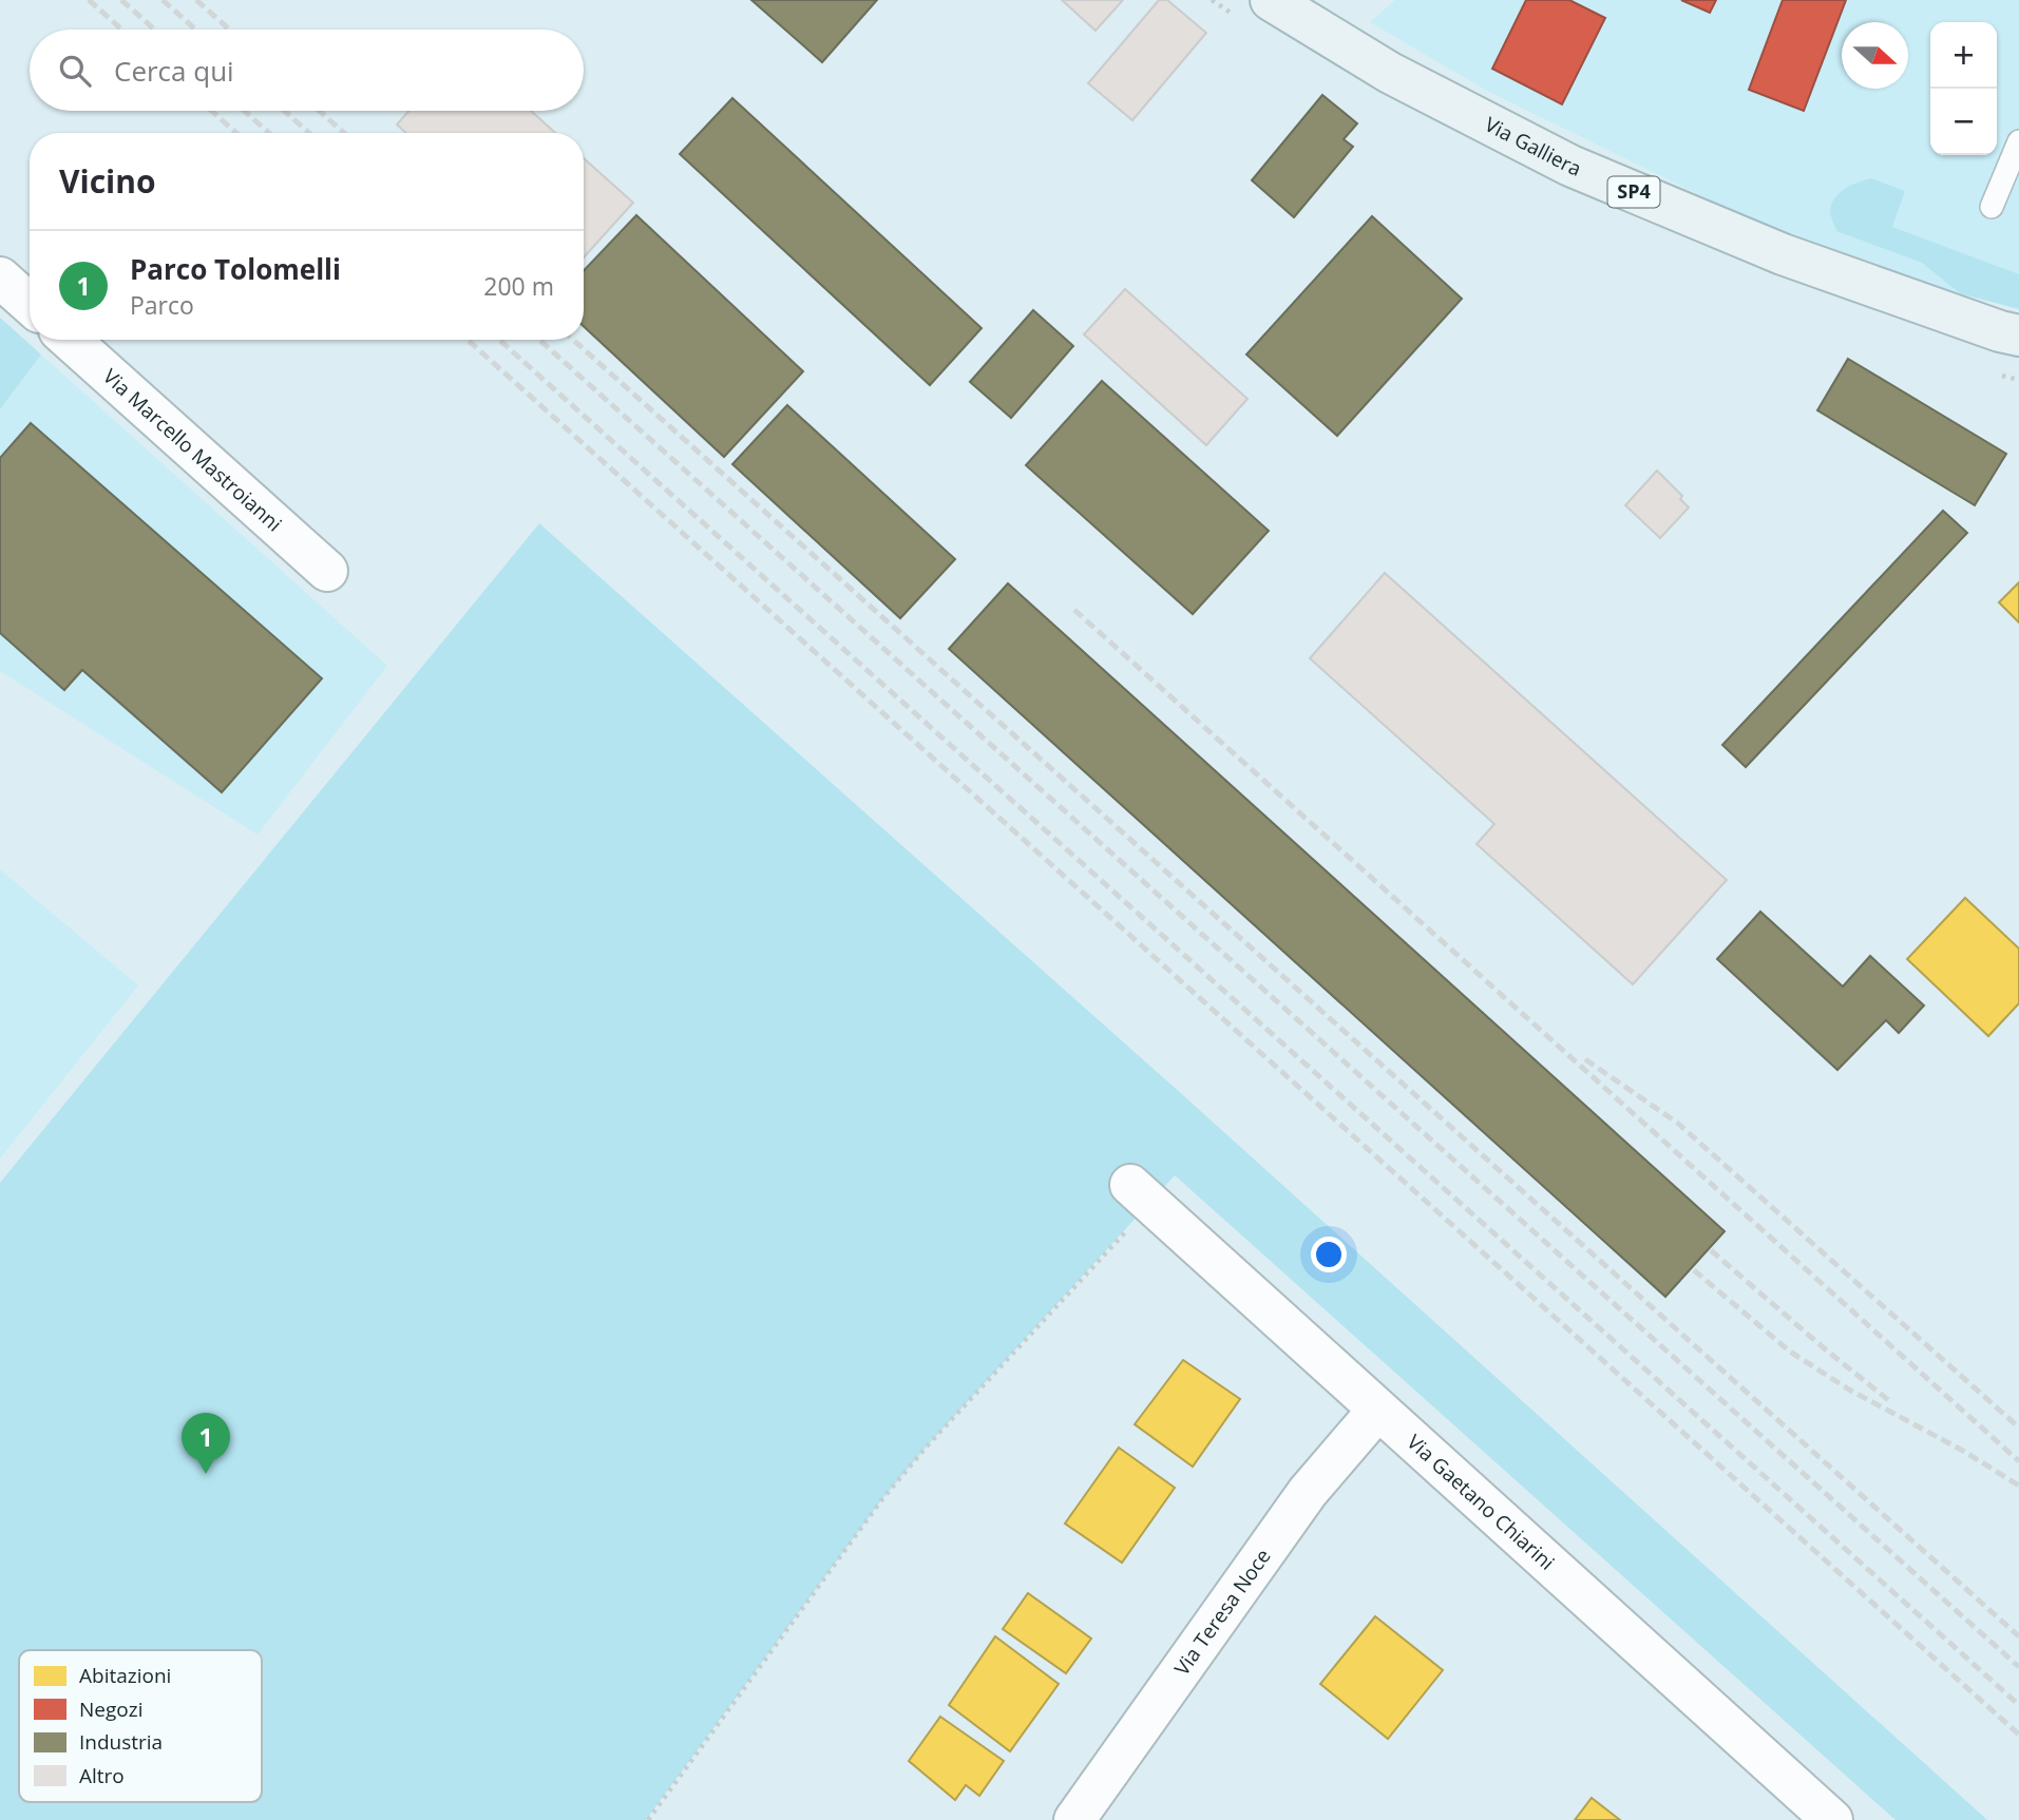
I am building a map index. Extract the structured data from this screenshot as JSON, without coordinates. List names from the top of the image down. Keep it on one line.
{"streets":{"main road":["Via Galliera","SP4"],"street":["Via Marcello Mastroianni","Via Gaetano Chiarini","Via Teresa Noce"]},"crossings":[["Via Gaetano Chiarini","Via Teresa Noce"]],"legend":["Abitazioni","Negozi","Industria","Altro"],"north":"right","page":{"map_buttons":["+","−"],"search":"Cerca qui","heading":"Vicino","list":[{"mark":"1","name":"Parco Tolomelli","note":"Parco","value":"200 m"}],"pins":"1"}}
